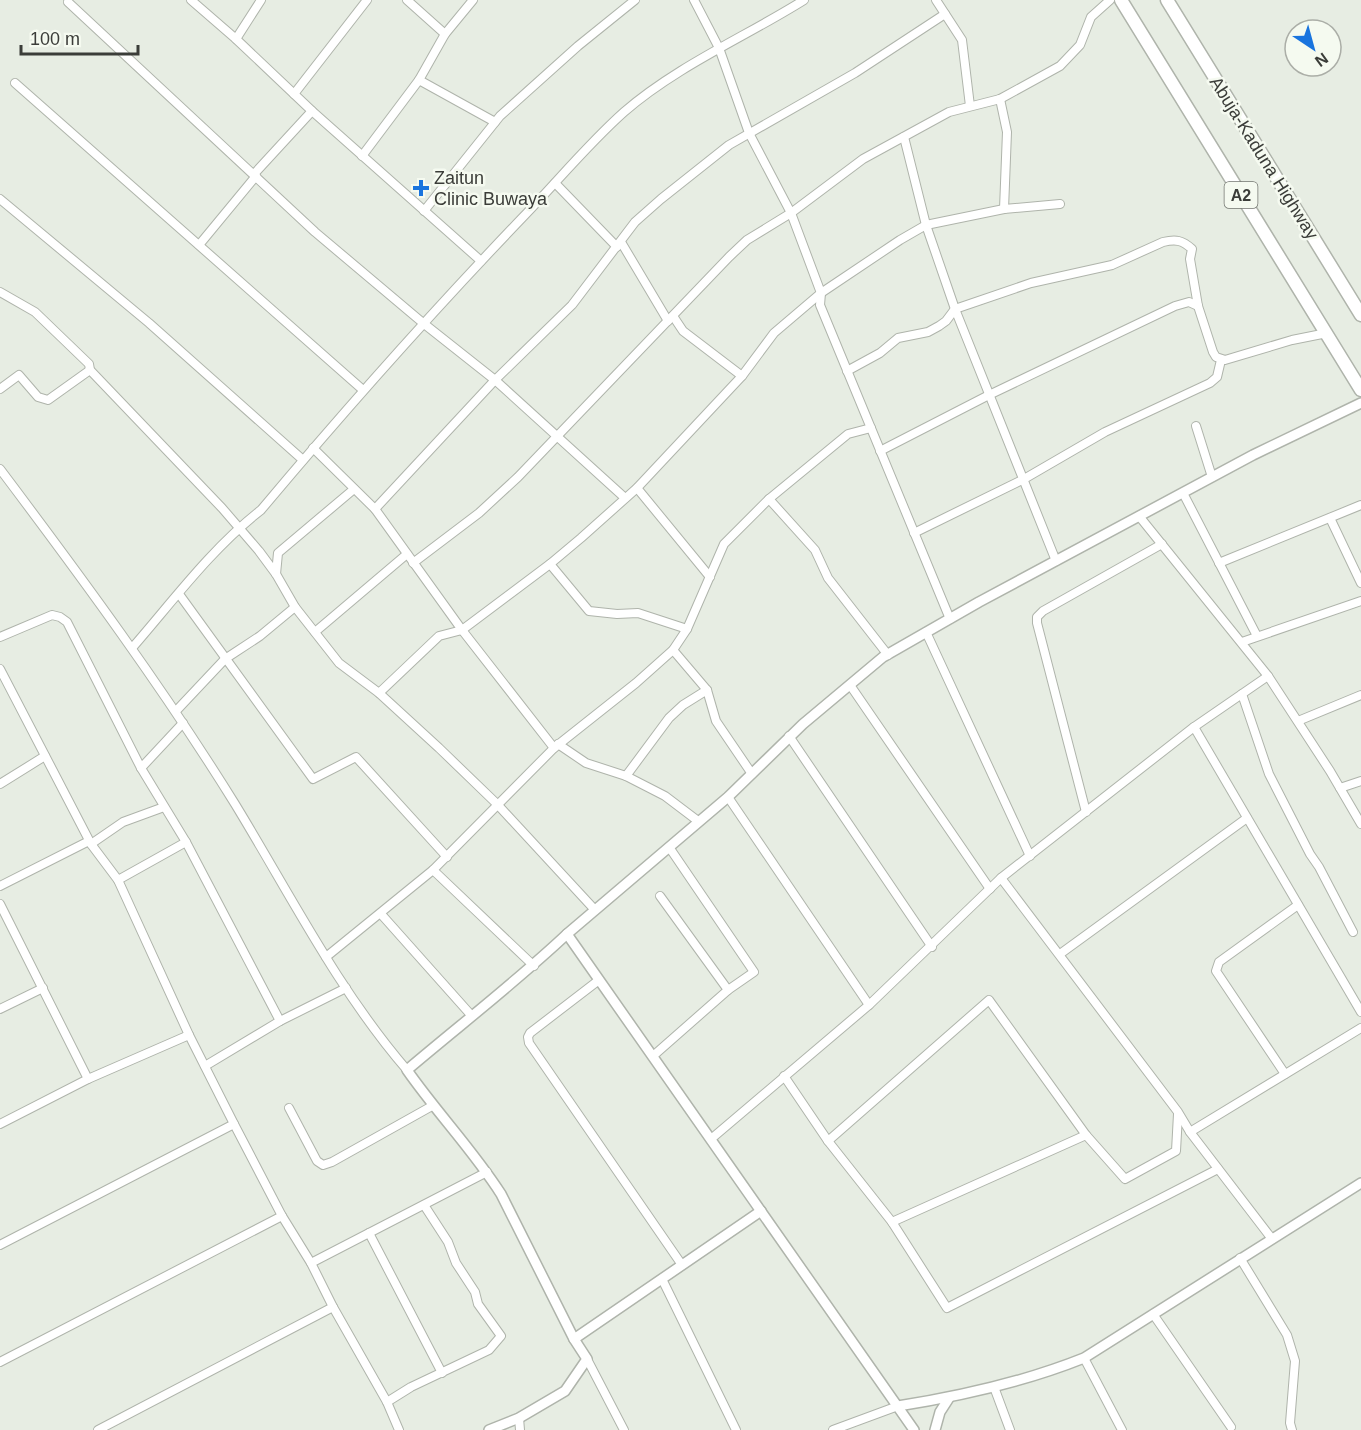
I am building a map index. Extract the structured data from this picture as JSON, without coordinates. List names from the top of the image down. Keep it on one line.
{"streets":{"highway":["Abuja-Kaduna Highway","A2"]},"places":{"health":["Zaitun Clinic Buwaya"]},"scale_bar":"100 m","north":"bottom right"}
